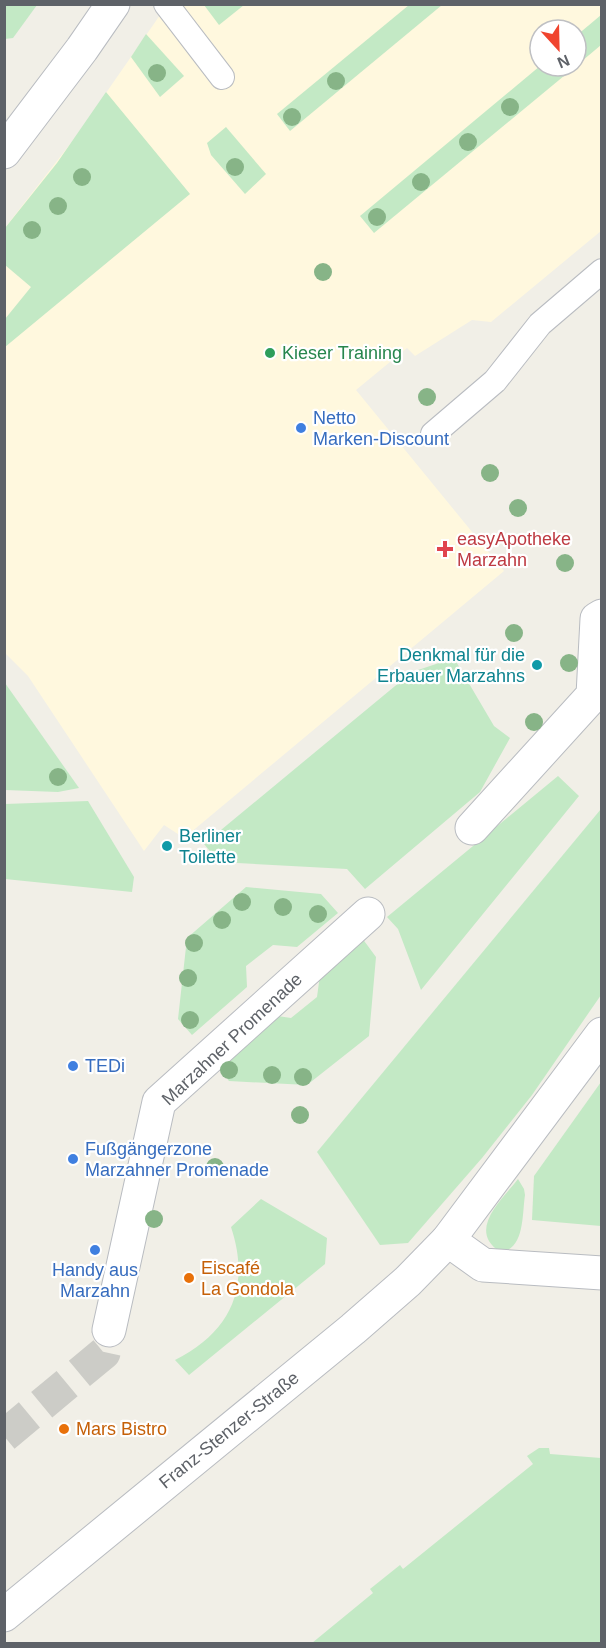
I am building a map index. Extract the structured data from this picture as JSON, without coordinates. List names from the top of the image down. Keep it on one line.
{"streets":{"street":["Marzahner Promenade","Franz-Stenzer-Straße"]},"places":{"other":["Kieser Training","Netto Marken-Discount","Denkmal für die Erbauer Marzahns","Berliner Toilette","TEDi","Fußgängerzone Marzahner Promenade","Handy aus Marzahn","Eiscafé La Gondola","Mars Bistro"],"health":["easyApotheke Marzahn"]},"north":"bottom"}
